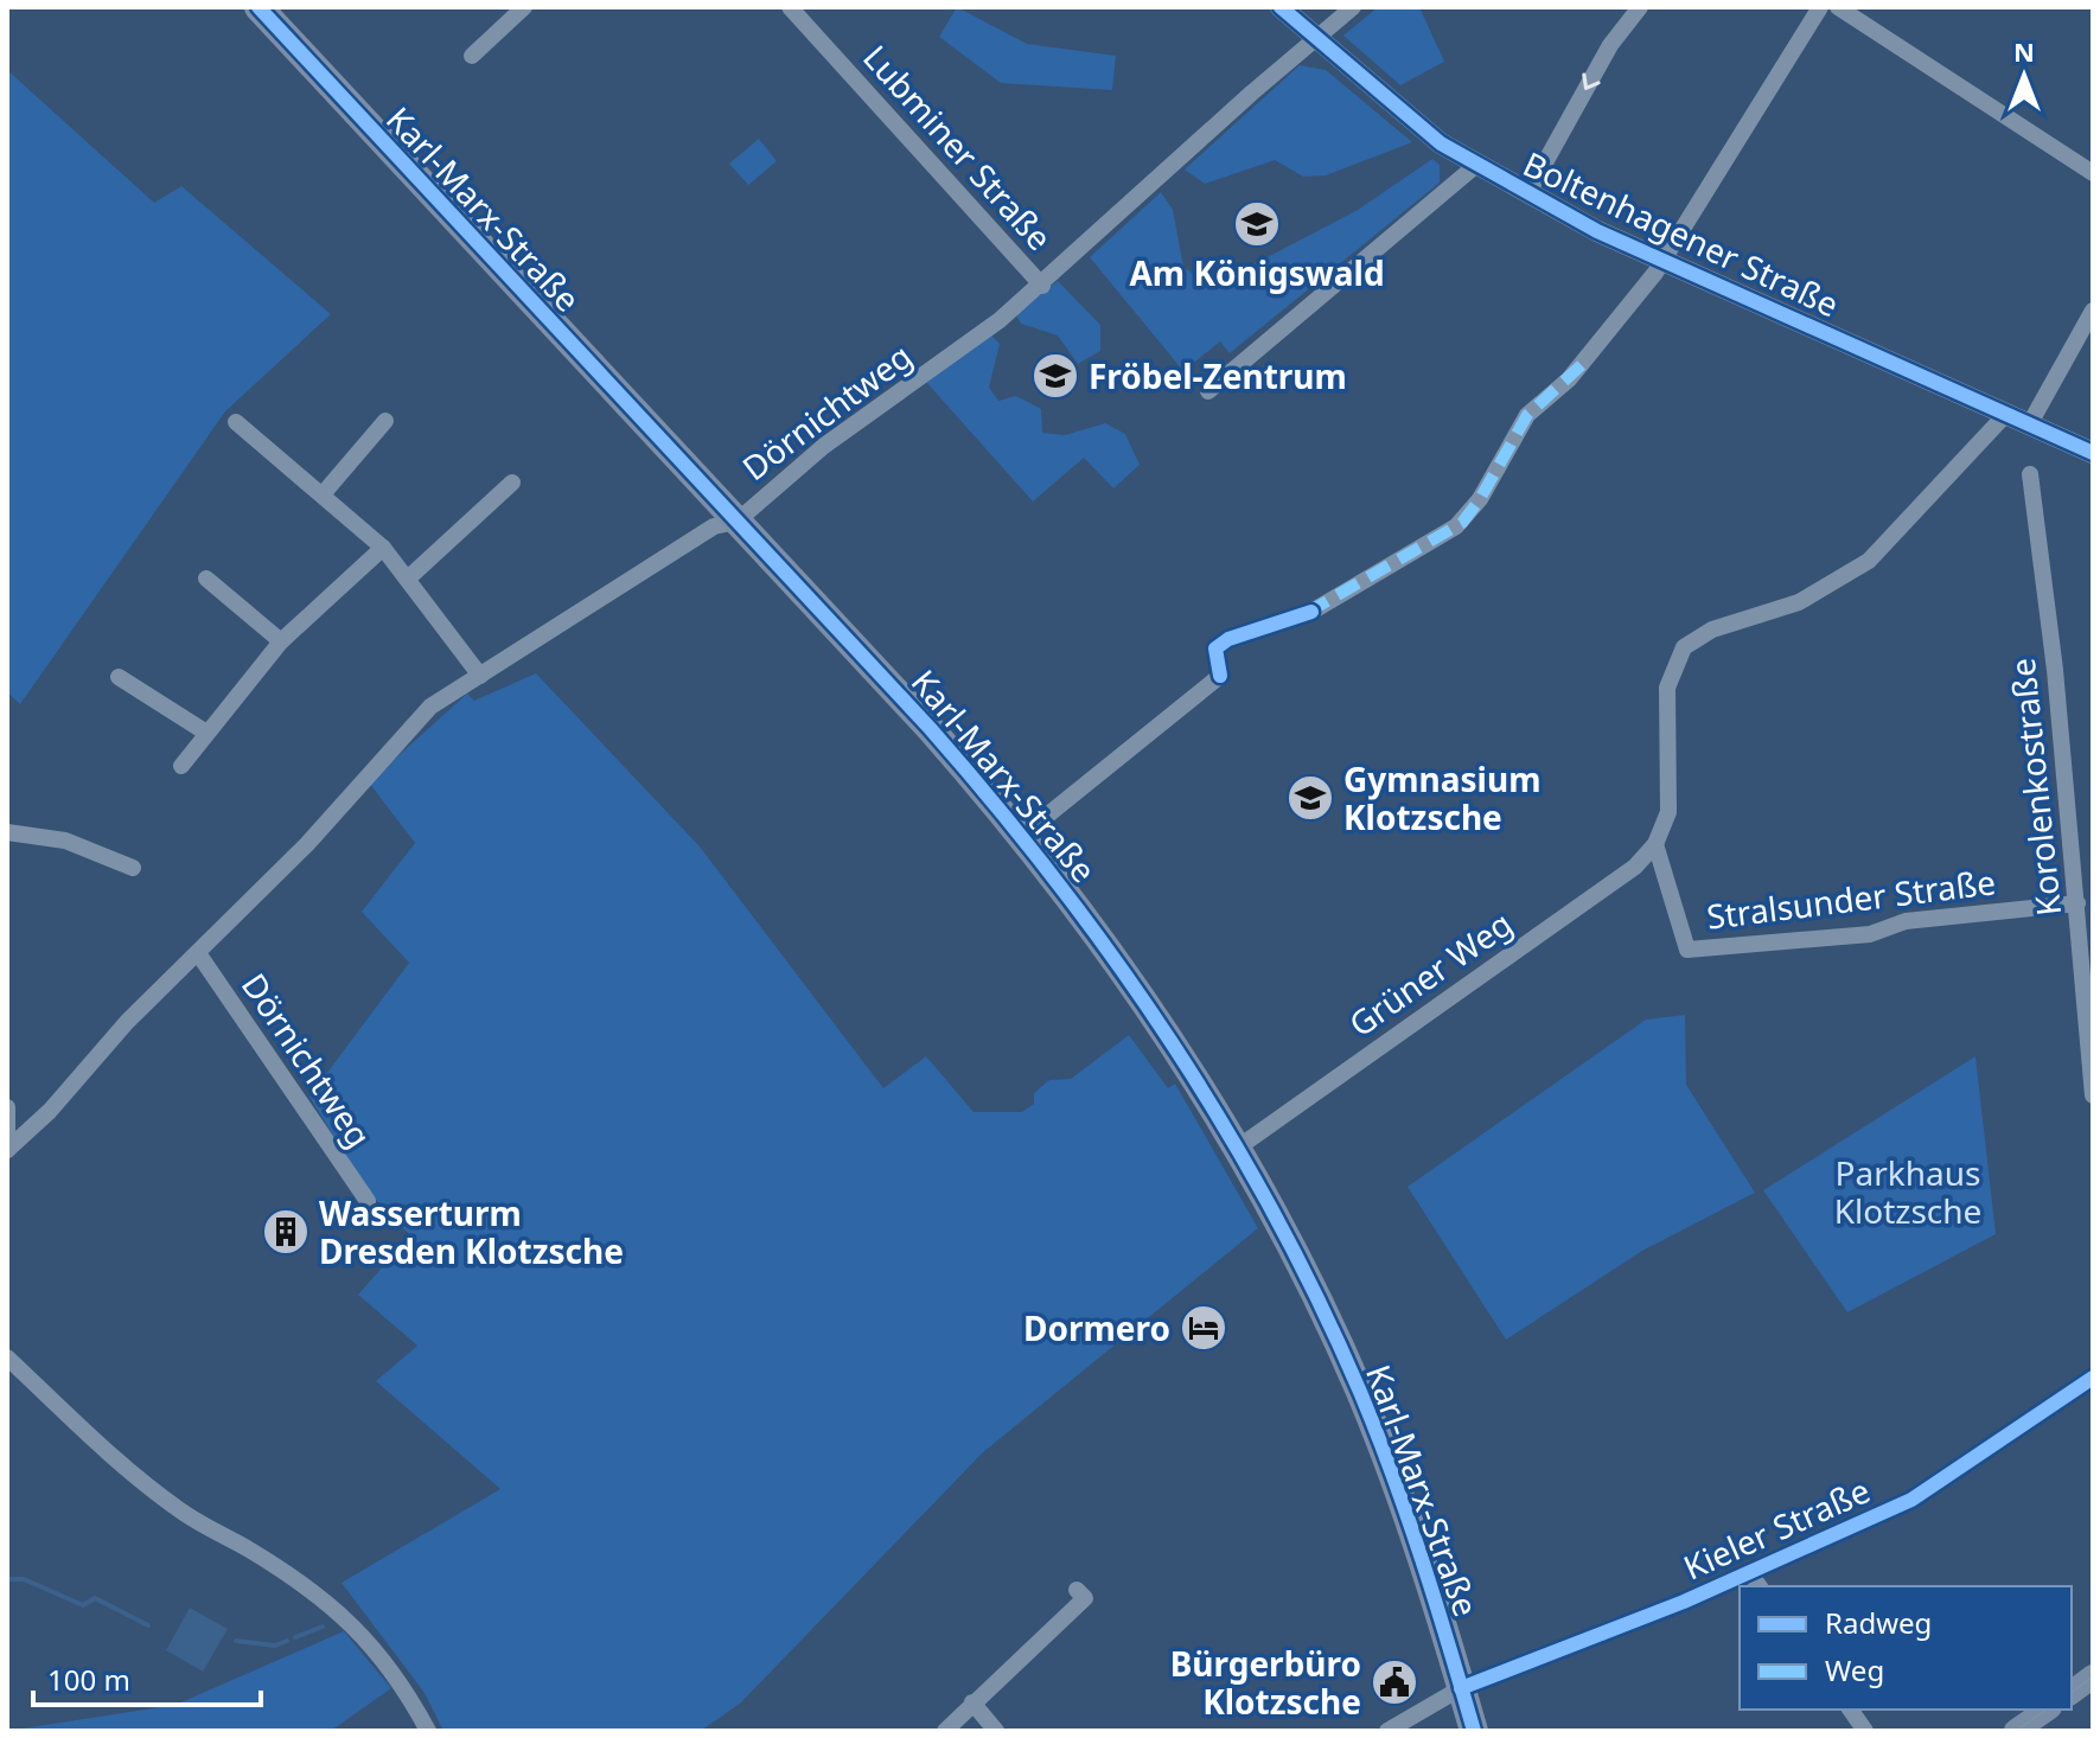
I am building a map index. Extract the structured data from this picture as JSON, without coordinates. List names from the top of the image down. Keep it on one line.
{"streets":{"main road":["Karl-Marx-Straße"],"street":["Lubminer Straße","Boltenhagener Straße","Dörnichtweg","Korolenkostraße","Stralsunder Straße","Grüner Weg","Kieler Straße"]},"crossings":[["Lubminer Straße","Dörnichtweg"],["Karl-Marx-Straße","Dörnichtweg"],["Karl-Marx-Straße","Grüner Weg"],["Karl-Marx-Straße","Kieler Straße"],["Boltenhagener Straße","Dörnichtweg"],["Korolenkostraße","Stralsunder Straße"],["Stralsunder Straße","Grüner Weg"]],"parks":["Parkhaus Klotzsche"],"places":{"school or university":["Am Königswald","Fröbel-Zentrum","Gymnasium Klotzsche"],"building":["Wasserturm Dresden Klotzsche"],"hotel":["Dormero"],"public building":["Bürgerbüro Klotzsche"]},"legend":["Radweg","Weg"],"scale_bar":"100 m","north":"top"}
